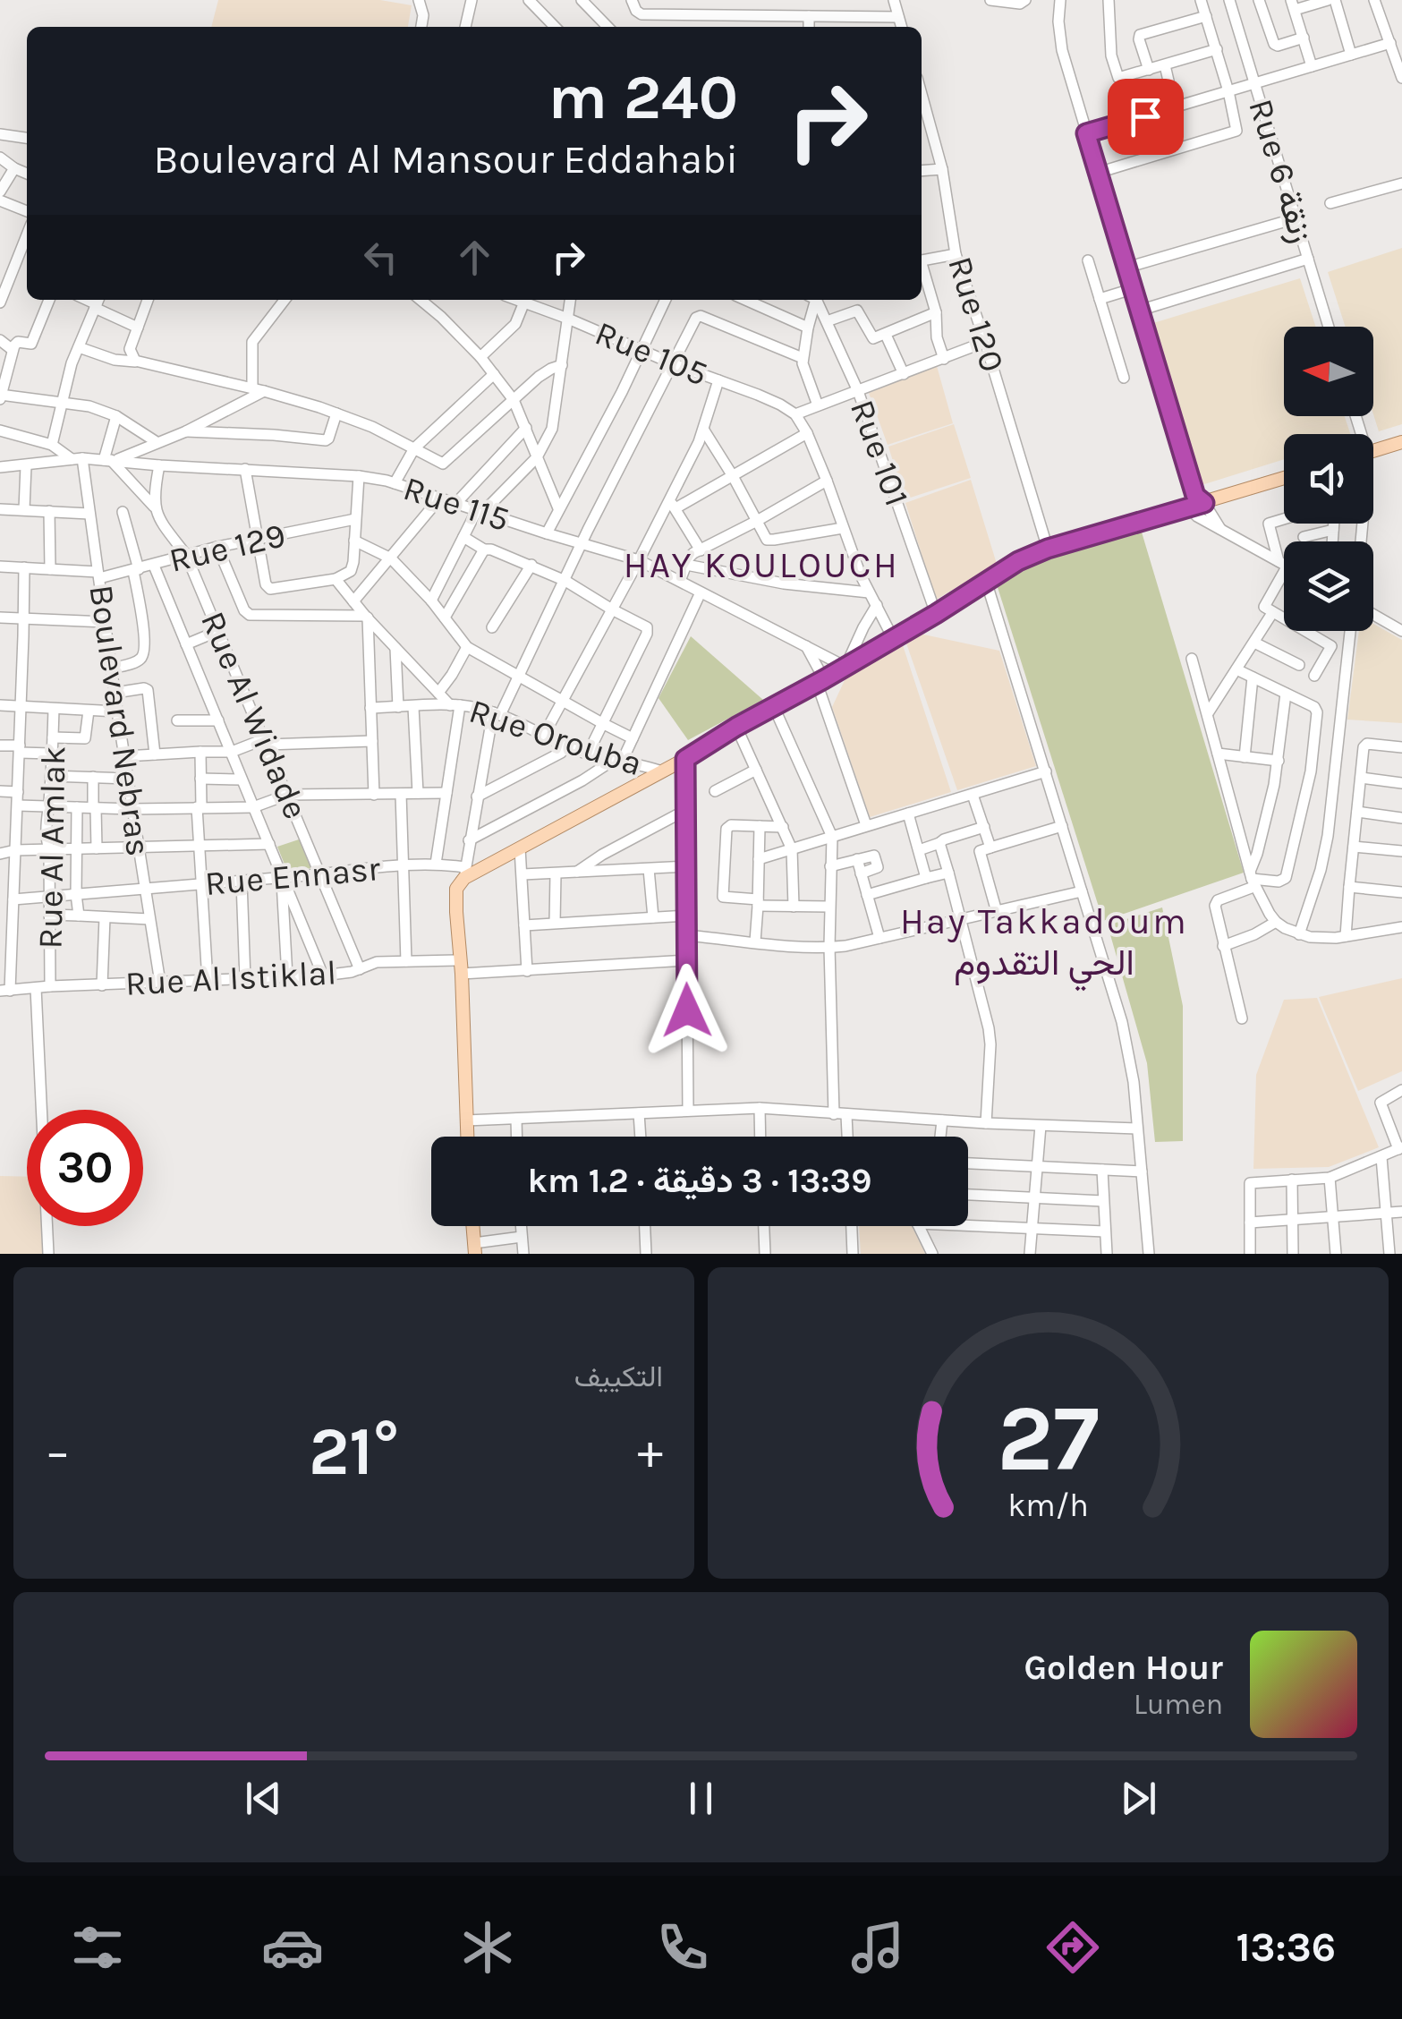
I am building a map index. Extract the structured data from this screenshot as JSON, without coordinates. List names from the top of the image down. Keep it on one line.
{"streets":{"street":["Rue 6 زنقة","Rue 120","Rue 105","Rue 101","Rue 115","Rue 129","Rue Al Widade","Boulevard Nebras","Rue Orouba","Rue Al Amlak","Rue Ennasr","Rue Al Istiklal"]},"crossings":[["Rue 115","Rue Al Widade"],["Rue 115","Boulevard Nebras"],["Rue 129","Rue Al Widade"],["Rue 129","Boulevard Nebras"],["Rue Al Widade","Rue Ennasr"],["Rue Al Widade","Rue Al Istiklal"],["Boulevard Nebras","Rue Ennasr"],["Boulevard Nebras","Rue Al Istiklal"],["Rue Al Amlak","Rue Ennasr"],["Rue Al Amlak","Rue Al Istiklal"]],"districts":["HAY KOULOUCH","Hay Takkadoum الحي التقدوم"],"north":"left","page":{"turn":["240 m","Boulevard Al Mansour Eddahabi"],"limit":"30","trip":"13:39 · 3 دقيقة · 1.2 km","tile":"التكييف","heat":["−","21°","+"],"song":["Golden Hour","Lumen"],"tabs":"13:36","gauge":["27","km/h"]}}
